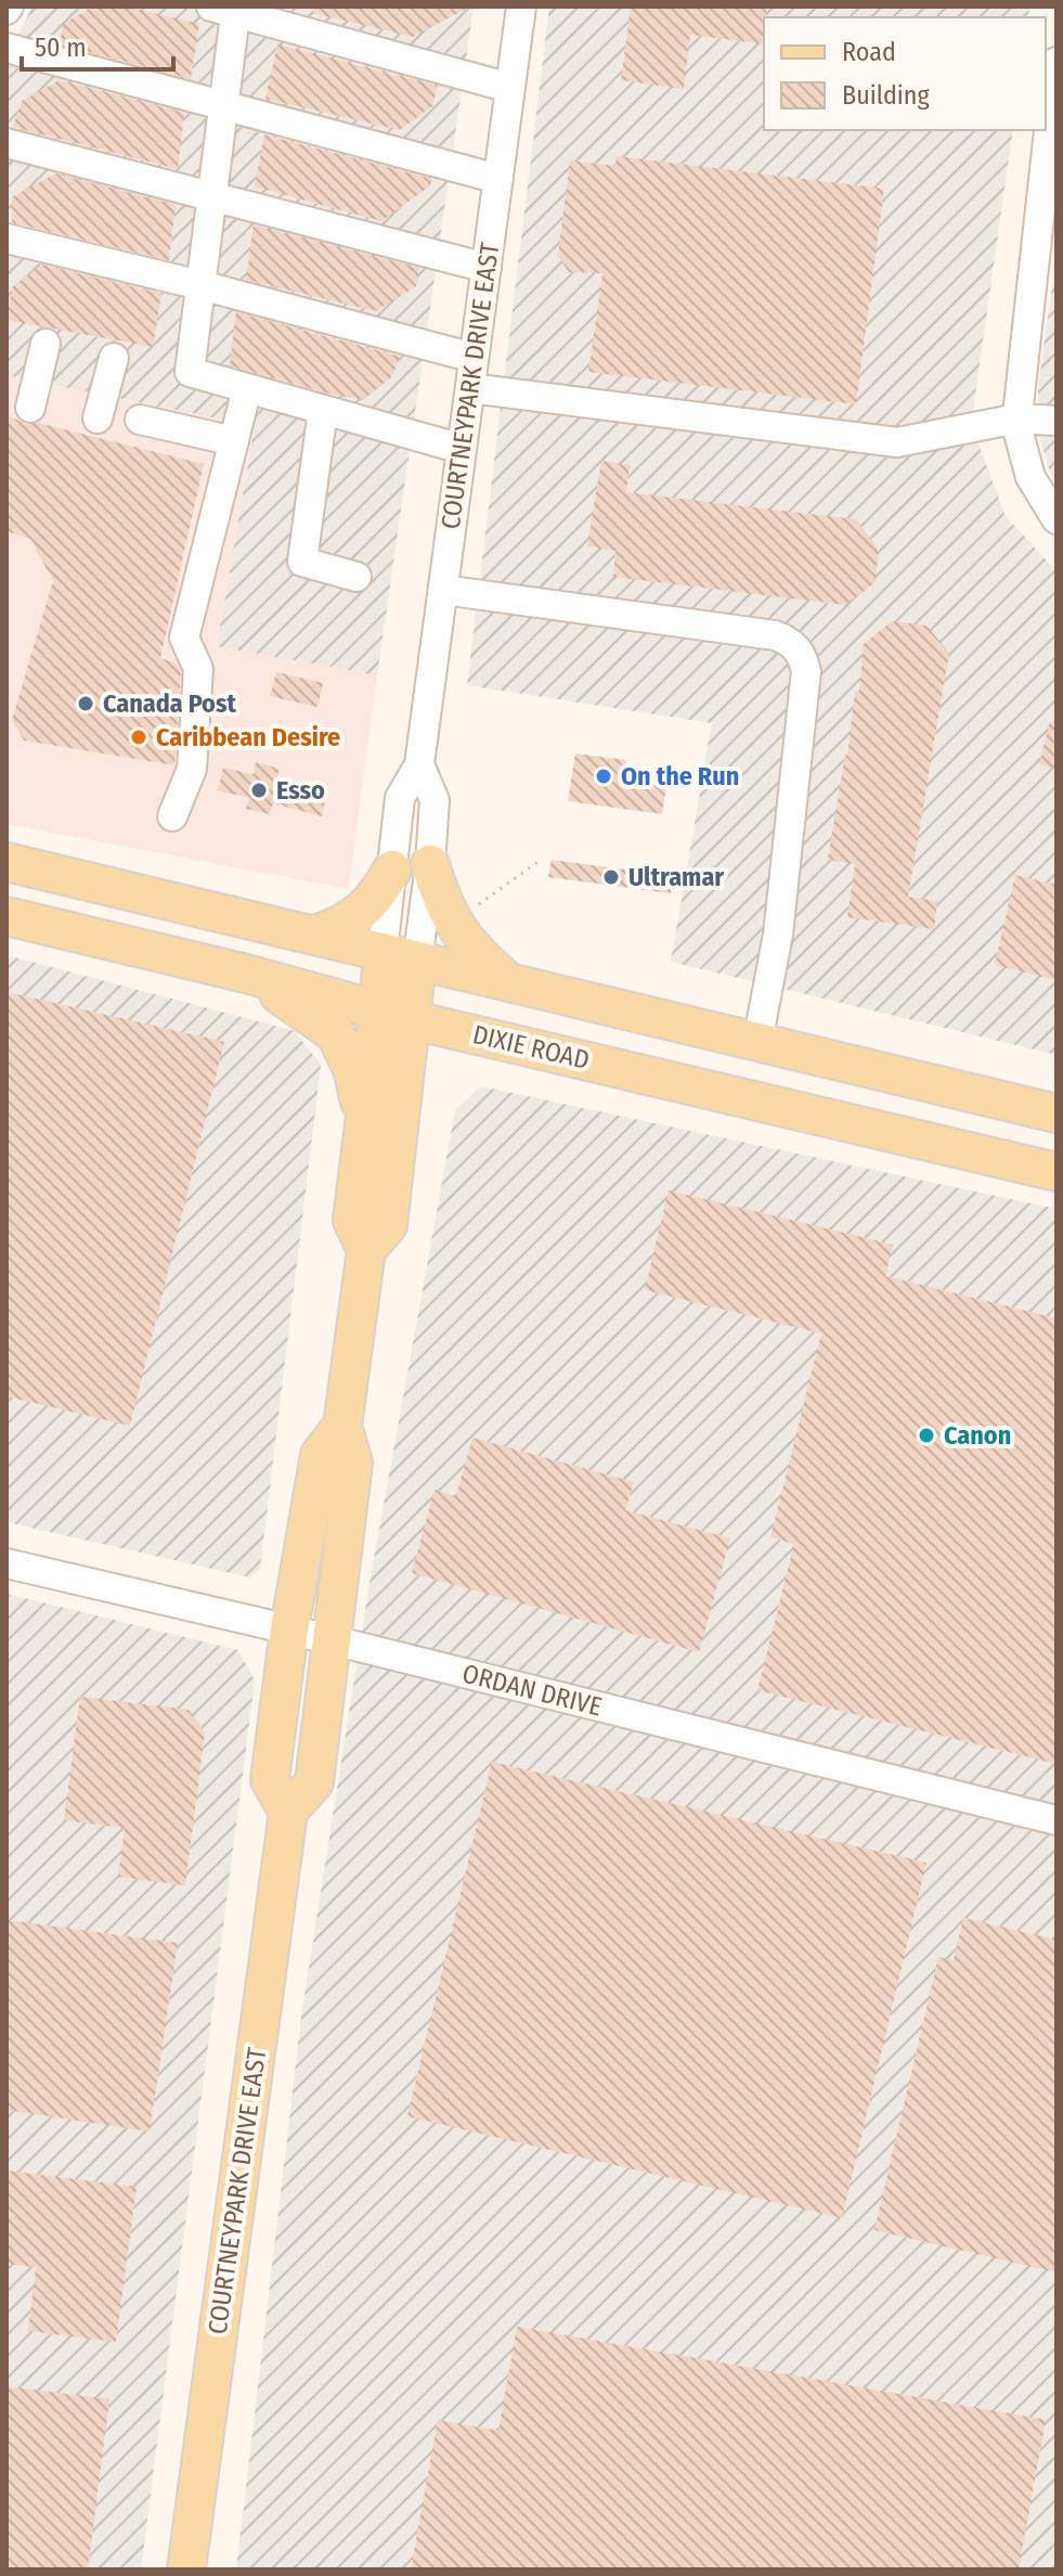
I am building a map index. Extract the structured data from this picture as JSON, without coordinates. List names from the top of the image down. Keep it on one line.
{"streets":{"main road":["COURTNEYPARK DRIVE EAST","DIXIE ROAD"],"street":["ORDAN DRIVE"]},"crossings":[["COURTNEYPARK DRIVE EAST","DIXIE ROAD"],["COURTNEYPARK DRIVE EAST","ORDAN DRIVE"]],"places":["Canada Post","Caribbean Desire","On the Run","Esso","Ultramar","Canon"],"legend":["Road","Building"],"scale_bar":"50 m"}
